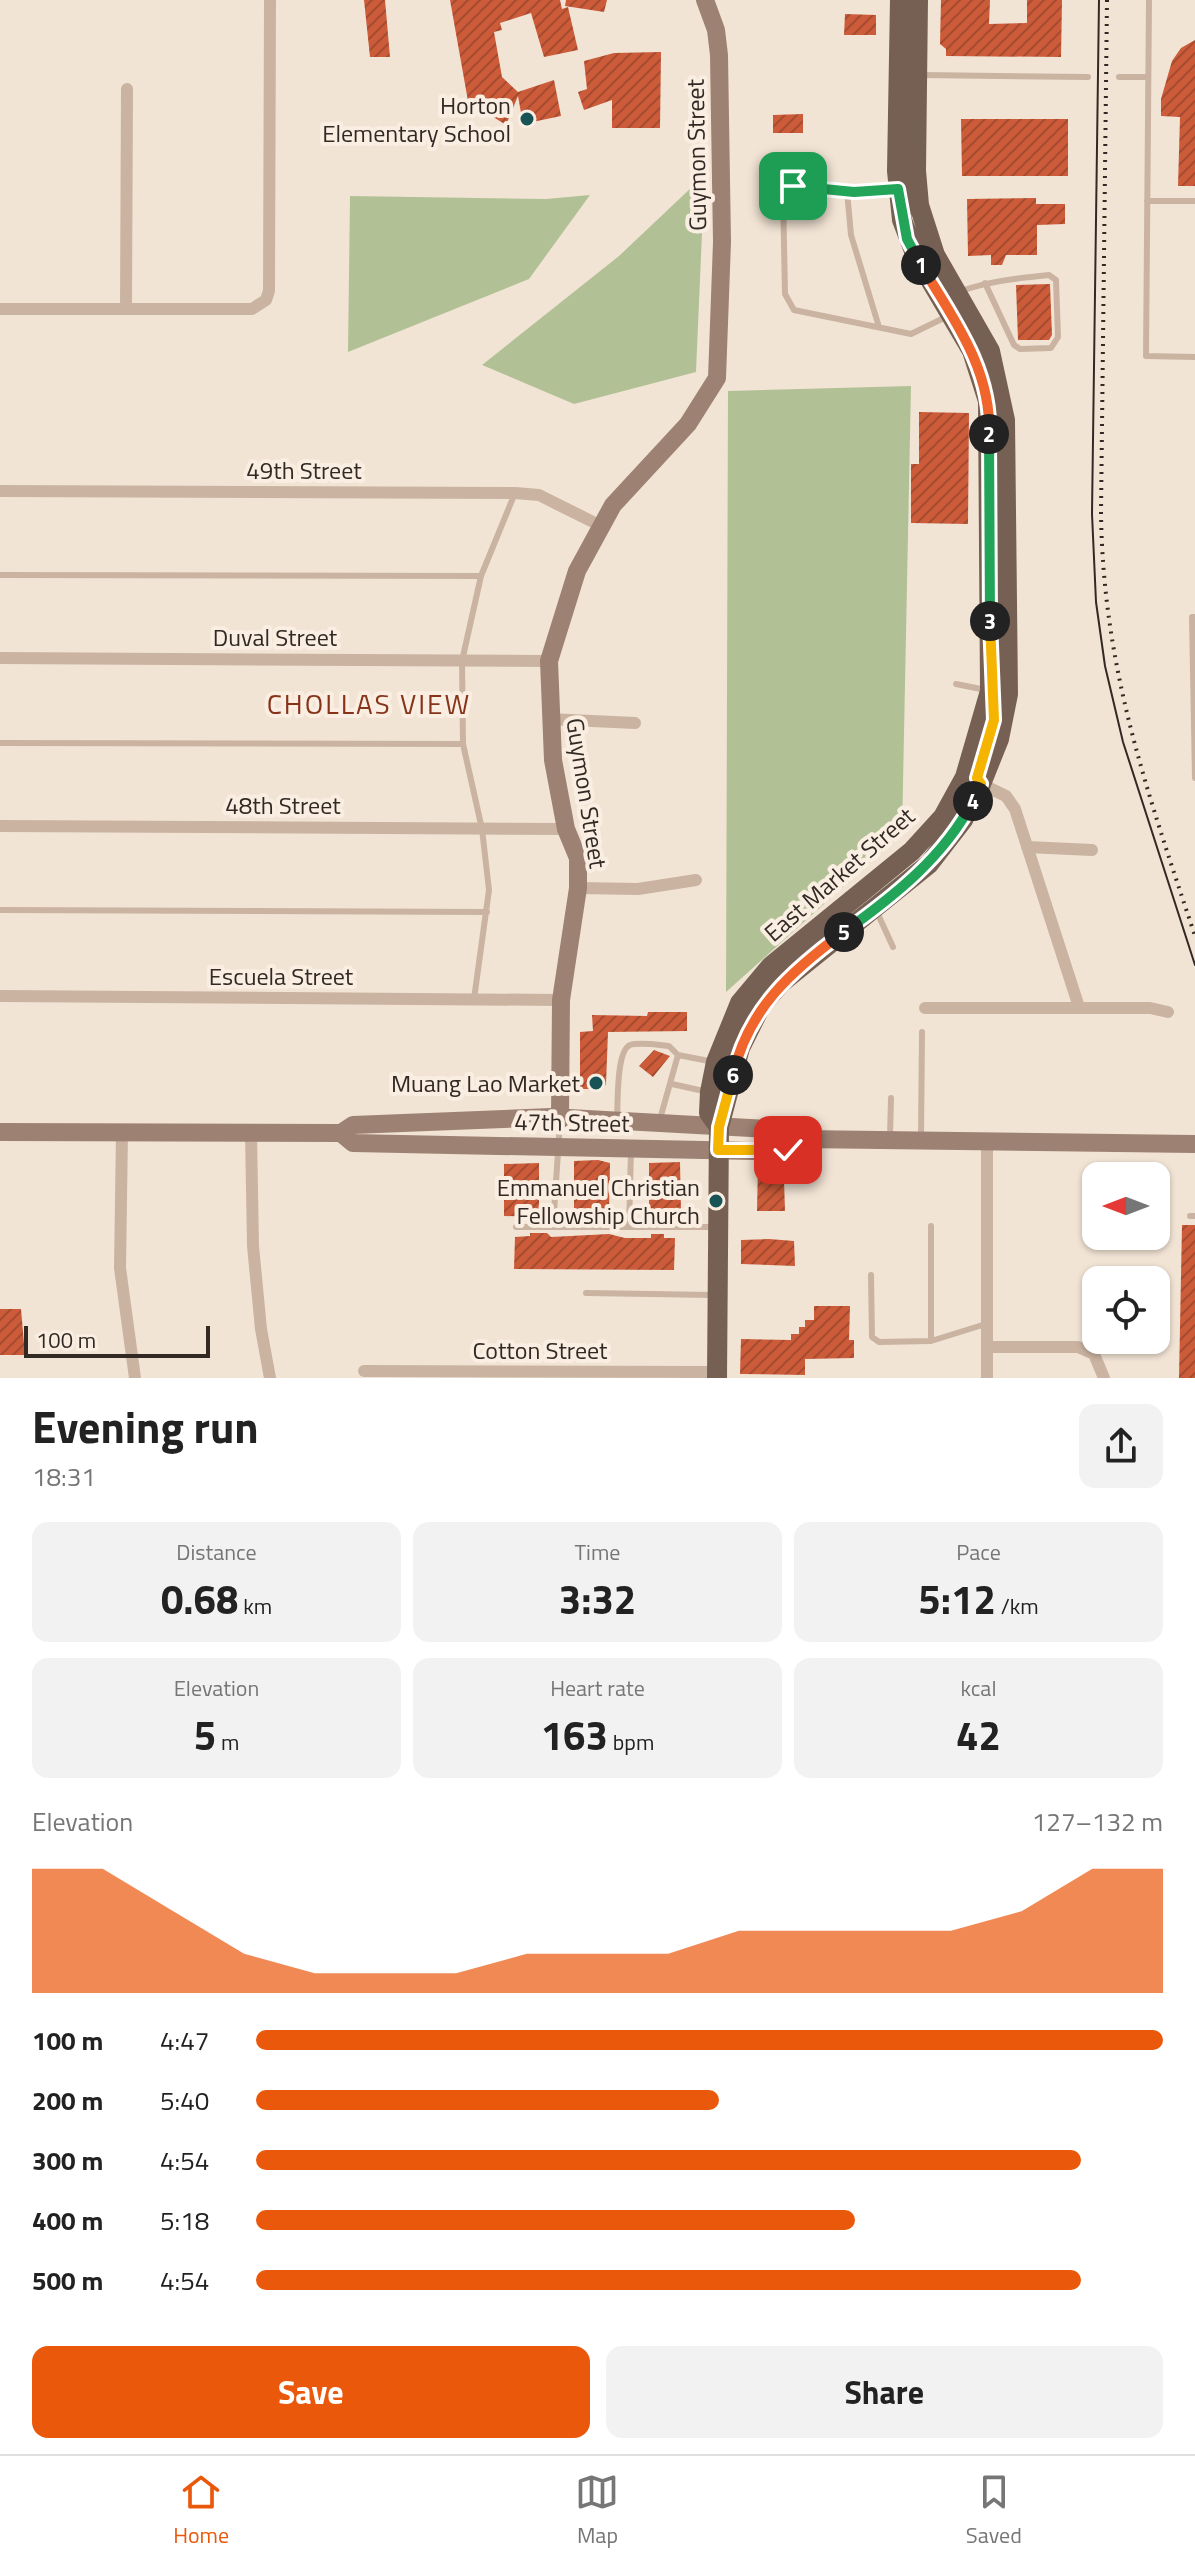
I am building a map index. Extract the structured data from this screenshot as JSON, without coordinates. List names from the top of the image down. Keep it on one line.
{"streets":{"main road":["Guymon Street","East Market Street","47th Street"],"street":["49th Street","Duval Street","48th Street","Escuela Street","Cotton Street"]},"crossings":[["Guymon Street","49th Street"],["Guymon Street","Duval Street"],["Guymon Street","48th Street"],["Guymon Street","Escuela Street"],["Guymon Street","47th Street"],["East Market Street","47th Street"],["East Market Street","Cotton Street"]],"districts":["CHOLLAS VIEW"],"places":["Horton Elementary School","Muang Lao Market","Emmanuel Christian Fellowship Church"],"scale_bar":"100 m","north":"left","page":{"pins":["1","2","3","4","5","6"],"scale":"100 m","heading":["Evening run","18:31"],"stats":[["Distance","0.68 km"],["Time","3:32"],["Pace","5:12 /km"],["Elevation","5 m"],["Heart rate","163 bpm"],["kcal","42"]],"chart":["Elevation","127–132 m"],"list":[{"name":"100 m","note":"4:47"},{"name":"200 m","note":"5:40"},{"name":"300 m","note":"4:54"},{"name":"400 m","note":"5:18"},{"name":"500 m","note":"4:54"}],"buttons":["Save","Share"],"tabs":["Home","Map","Saved"]}}
